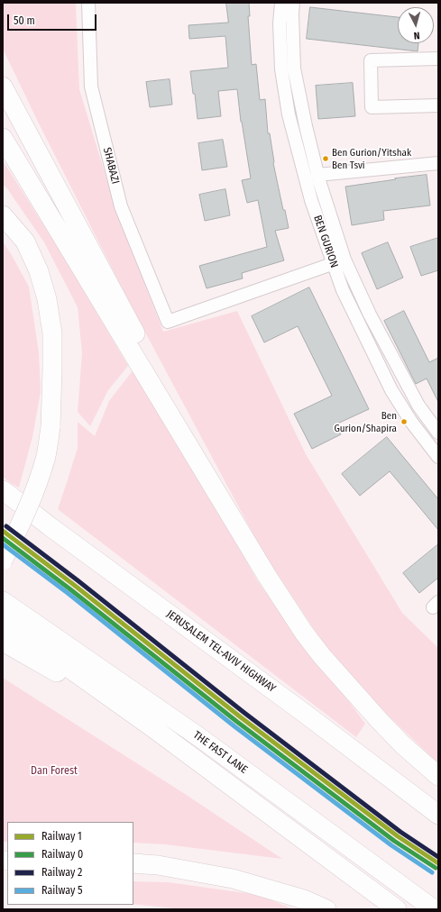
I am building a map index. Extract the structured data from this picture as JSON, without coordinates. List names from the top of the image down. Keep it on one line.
{"streets":{"highway":["JERUSALEM TEL-AVIV HIGHWAY","THE FAST LANE"],"street":["SHABAZI","BEN GURION"]},"crossings":[["SHABAZI","BEN GURION"]],"parks":["Dan Forest"],"places":["Ben Gurion/Yitshak Ben Tsvi","Ben Gurion/Shapira"],"lines":["rail line 2","rail line 1","rail line 0","rail line 5"],"legend":["Railway 1","Railway 0","Railway 2","Railway 5"],"scale_bar":"50 m","north":"bottom"}
